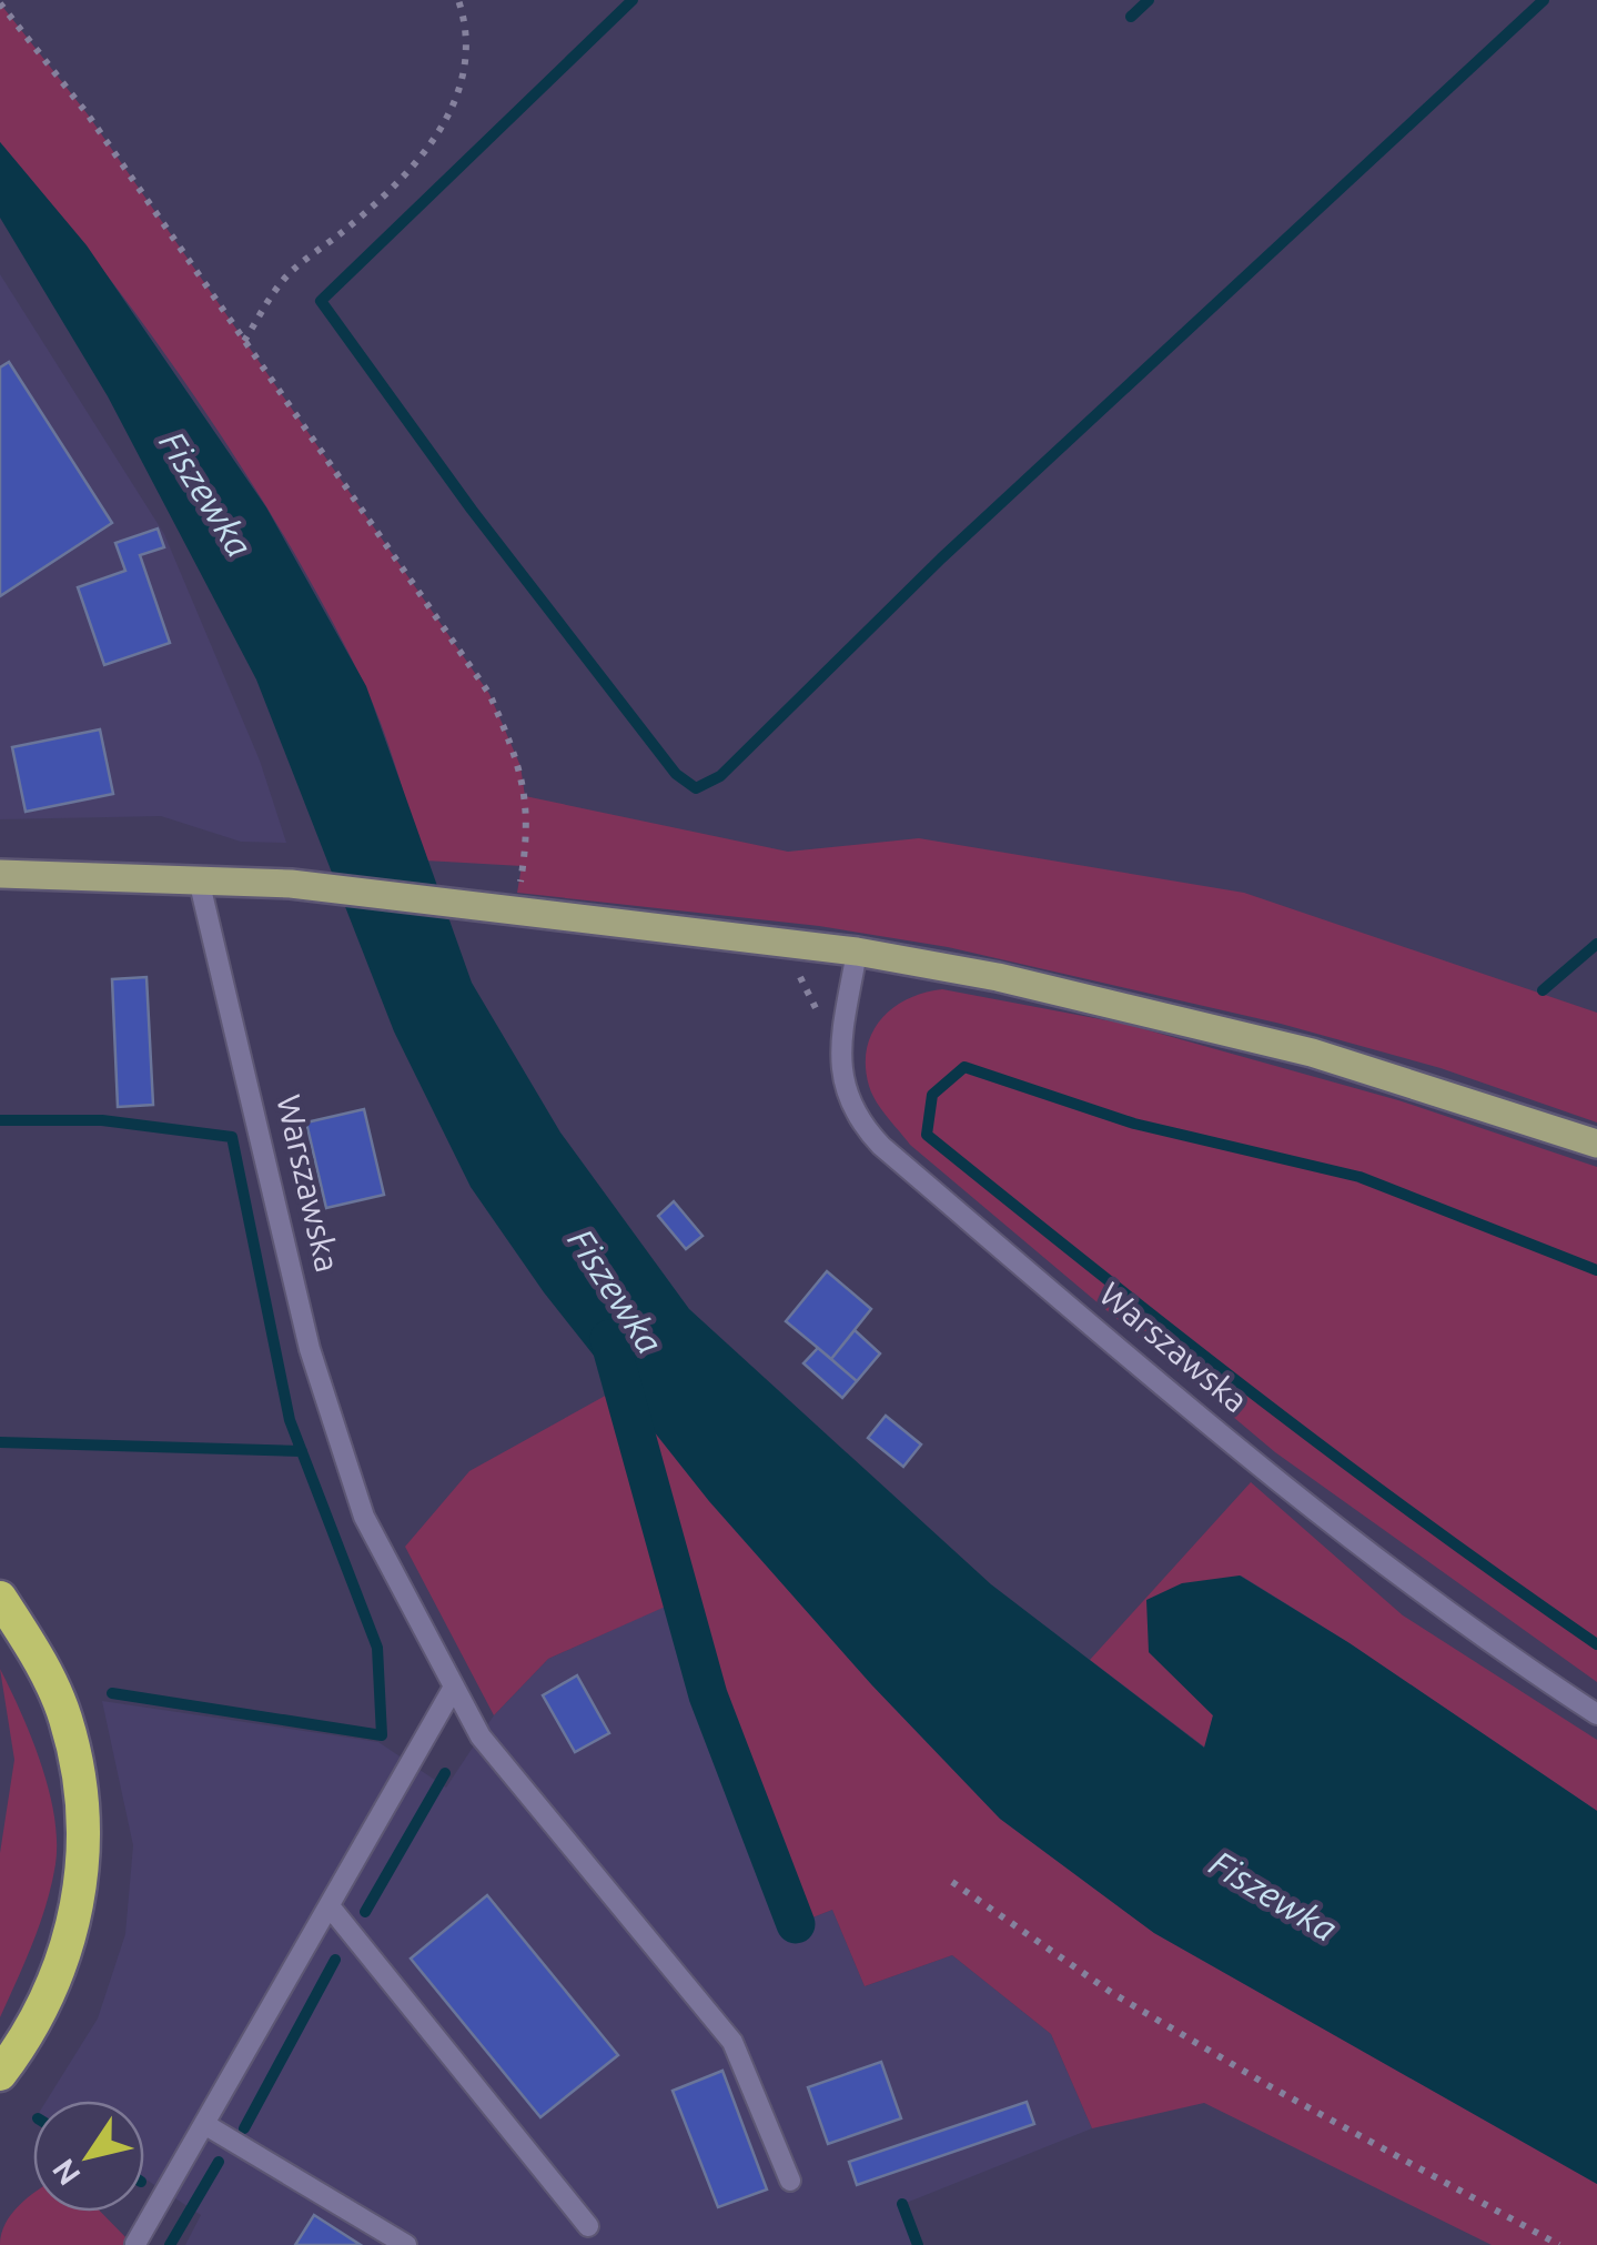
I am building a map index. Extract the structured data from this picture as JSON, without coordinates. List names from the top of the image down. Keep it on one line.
{"streets":{"lane":["Warszawska"]},"water":["Fiszewka"],"north":"bottom left"}
